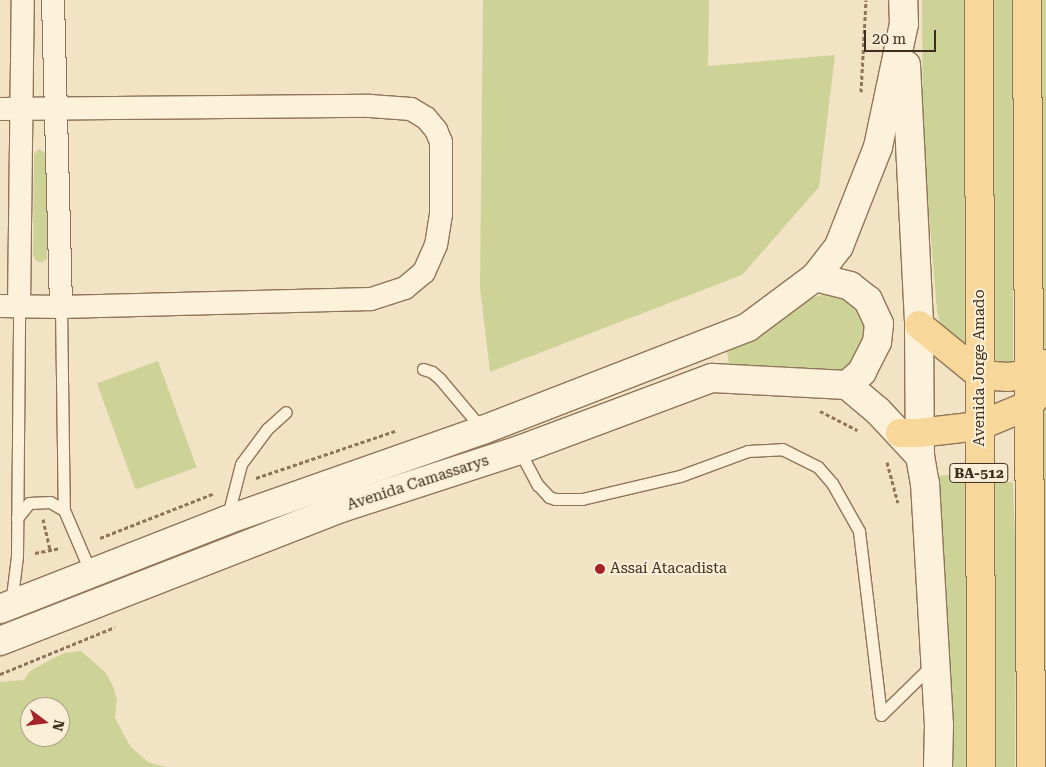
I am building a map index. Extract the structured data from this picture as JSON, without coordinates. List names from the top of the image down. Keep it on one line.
{"streets":{"main road":["Avenida Jorge Amado","BA-512"],"street":["Avenida Camassarys"]},"places":["Assaí Atacadista"],"scale_bar":"20 m","north":"right"}
